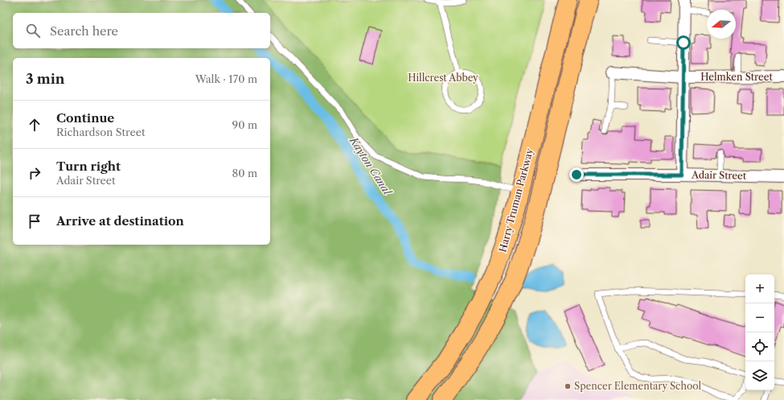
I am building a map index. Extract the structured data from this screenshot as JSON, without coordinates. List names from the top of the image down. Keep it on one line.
{"streets":{"highway":["Harry Truman Parkway"],"street":["Helmken Street","Adair Street"]},"water":["Kayton Canal"],"parks":["Hillcrest Abbey"],"places":["Spencer Elementary School"],"north":"left","page":{"search":"Search here","heading":["3 min","Walk · 170 m"],"list":[["Continue","Richardson Street","90 m"],["Turn right","Adair Street","80 m"],"Arrive at destination"],"map_buttons":["+","−"]}}
